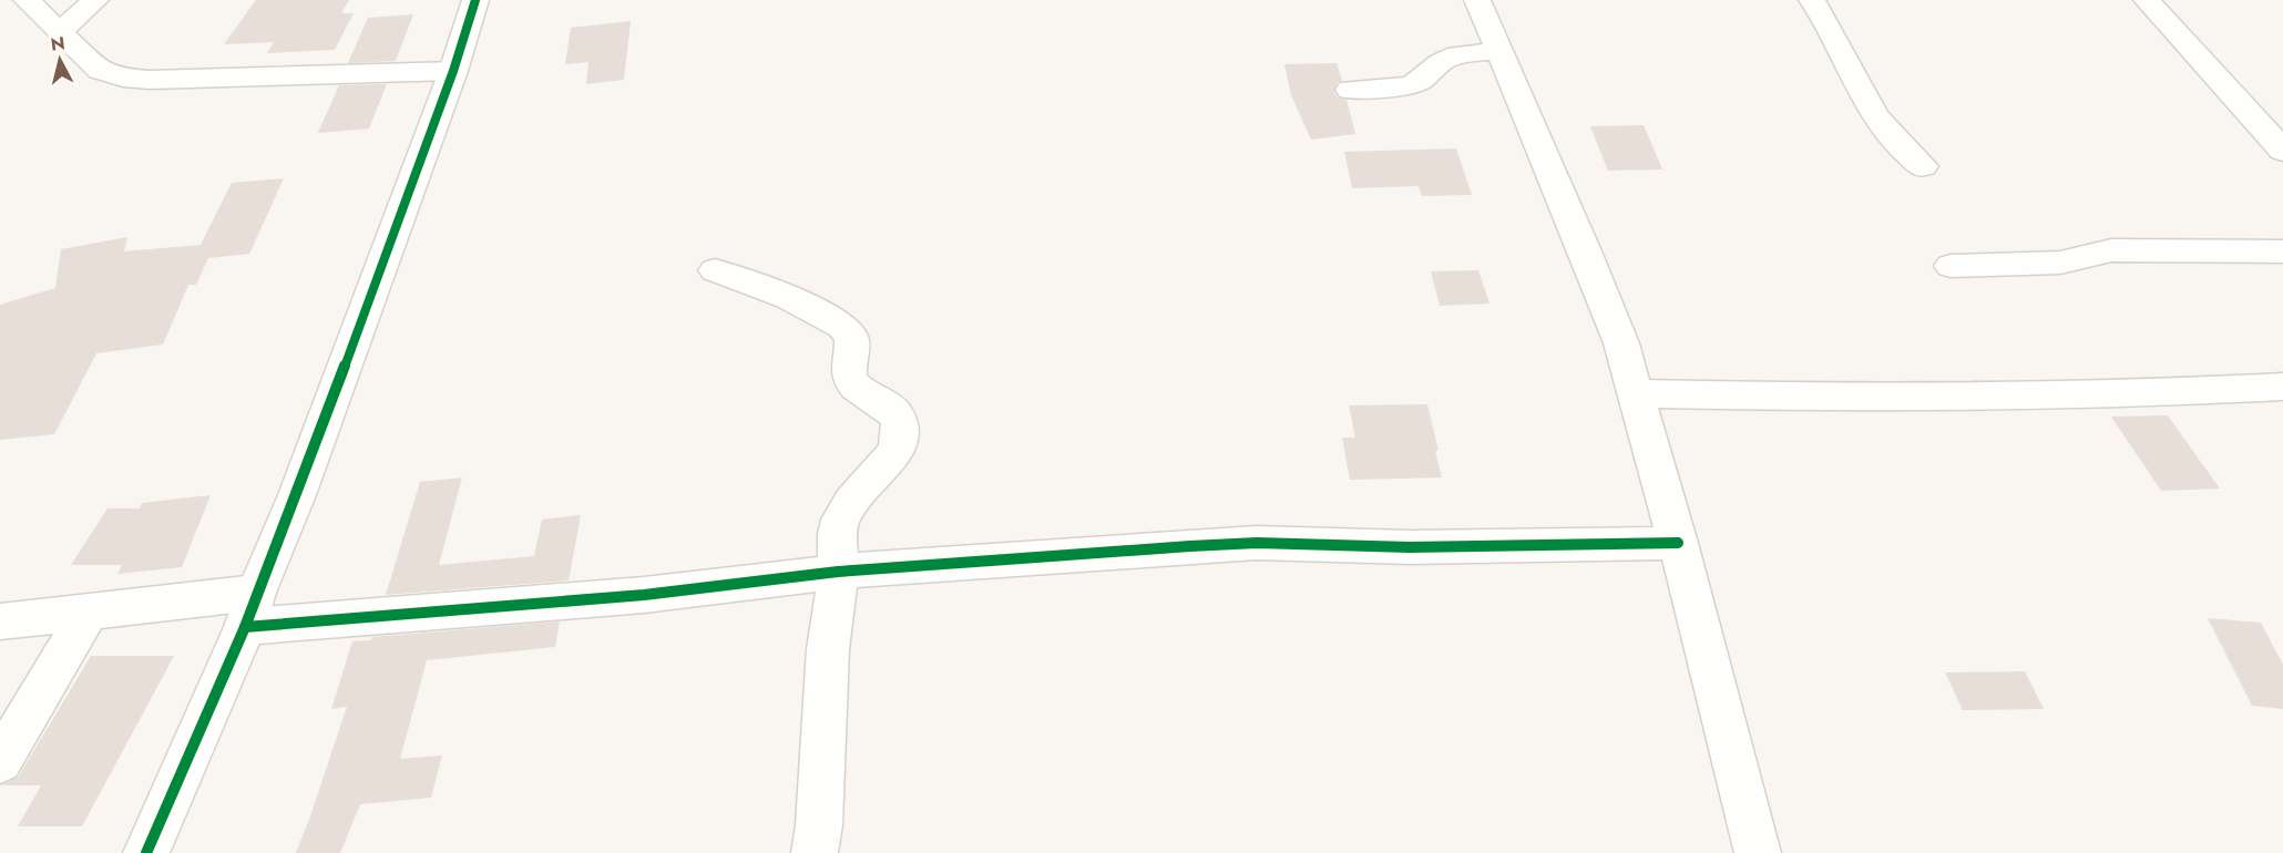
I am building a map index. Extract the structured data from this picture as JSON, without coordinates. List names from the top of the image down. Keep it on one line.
{"north":"top"}
